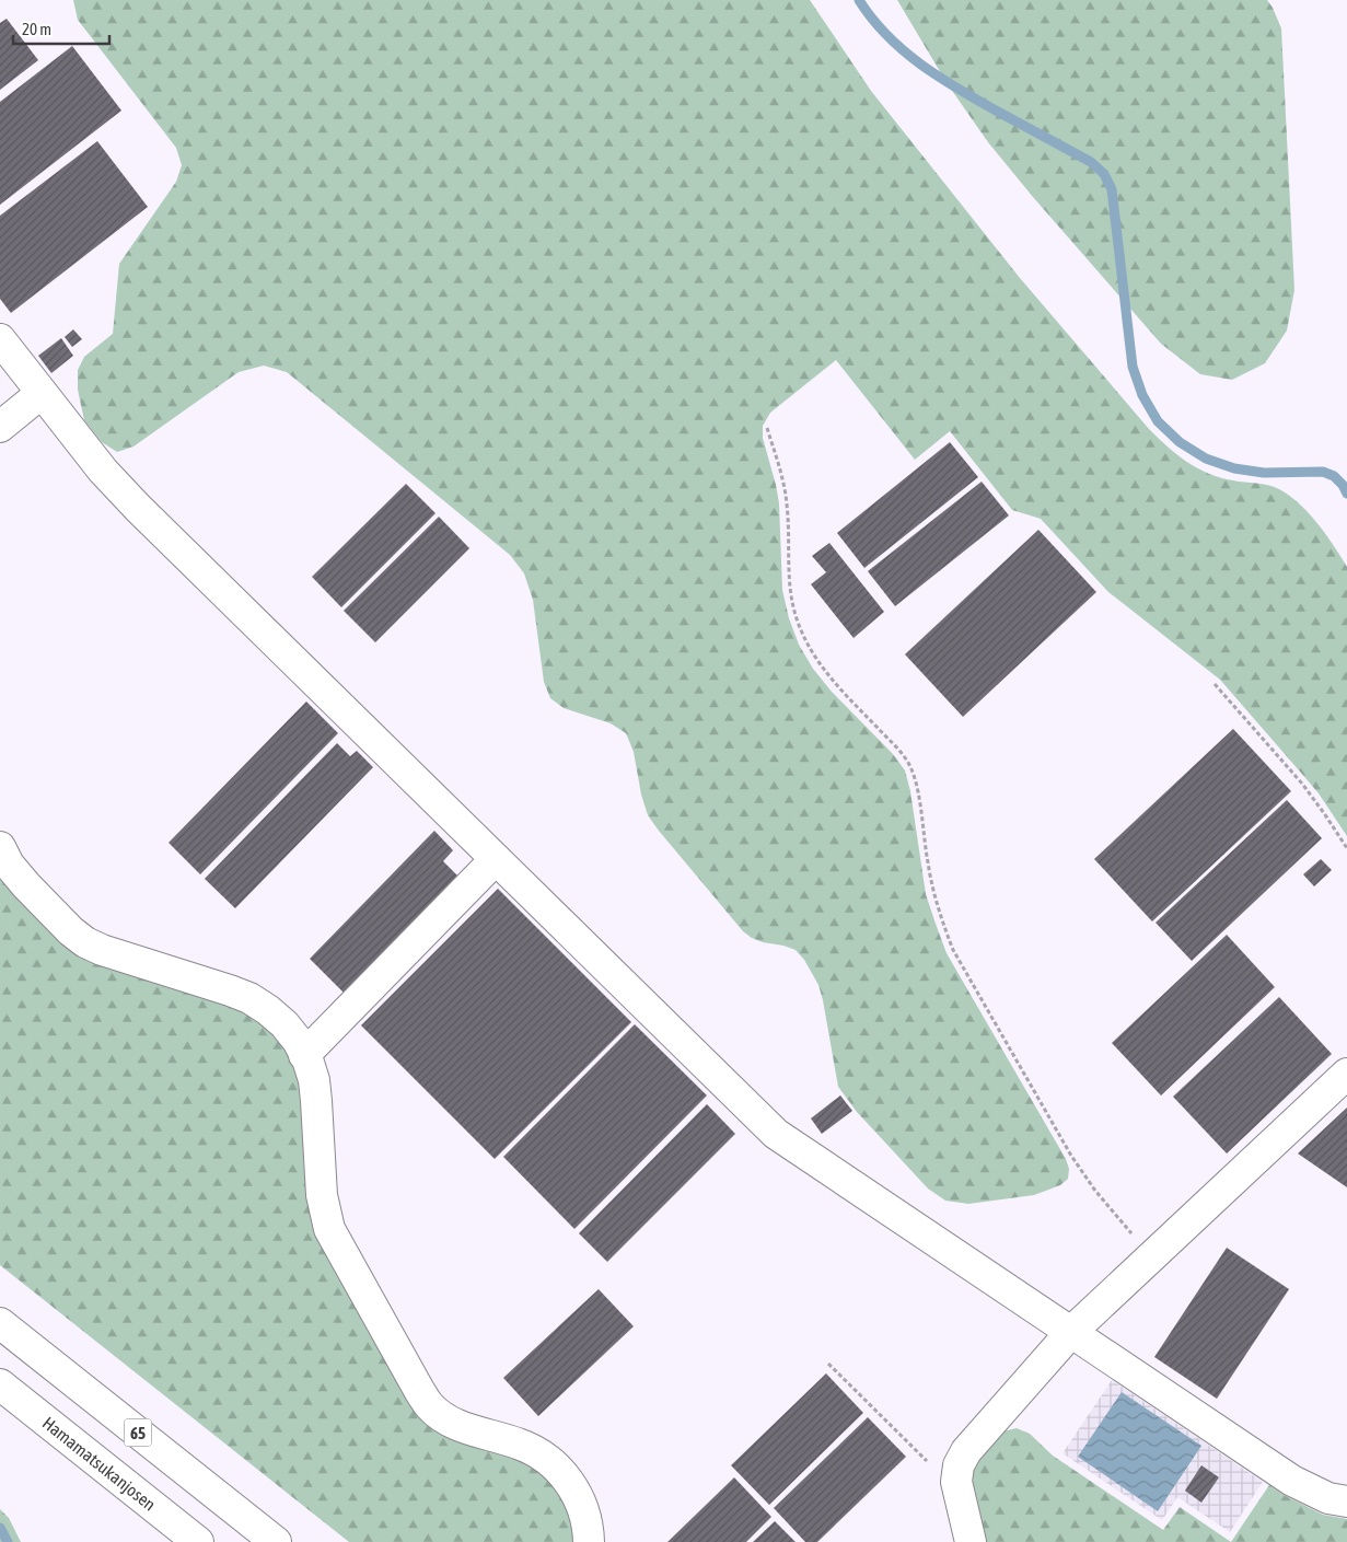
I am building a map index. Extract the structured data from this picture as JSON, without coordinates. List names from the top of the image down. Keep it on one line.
{"streets":{"street":["65","Hamamatsukanjosen"]},"scale_bar":"20 m"}
